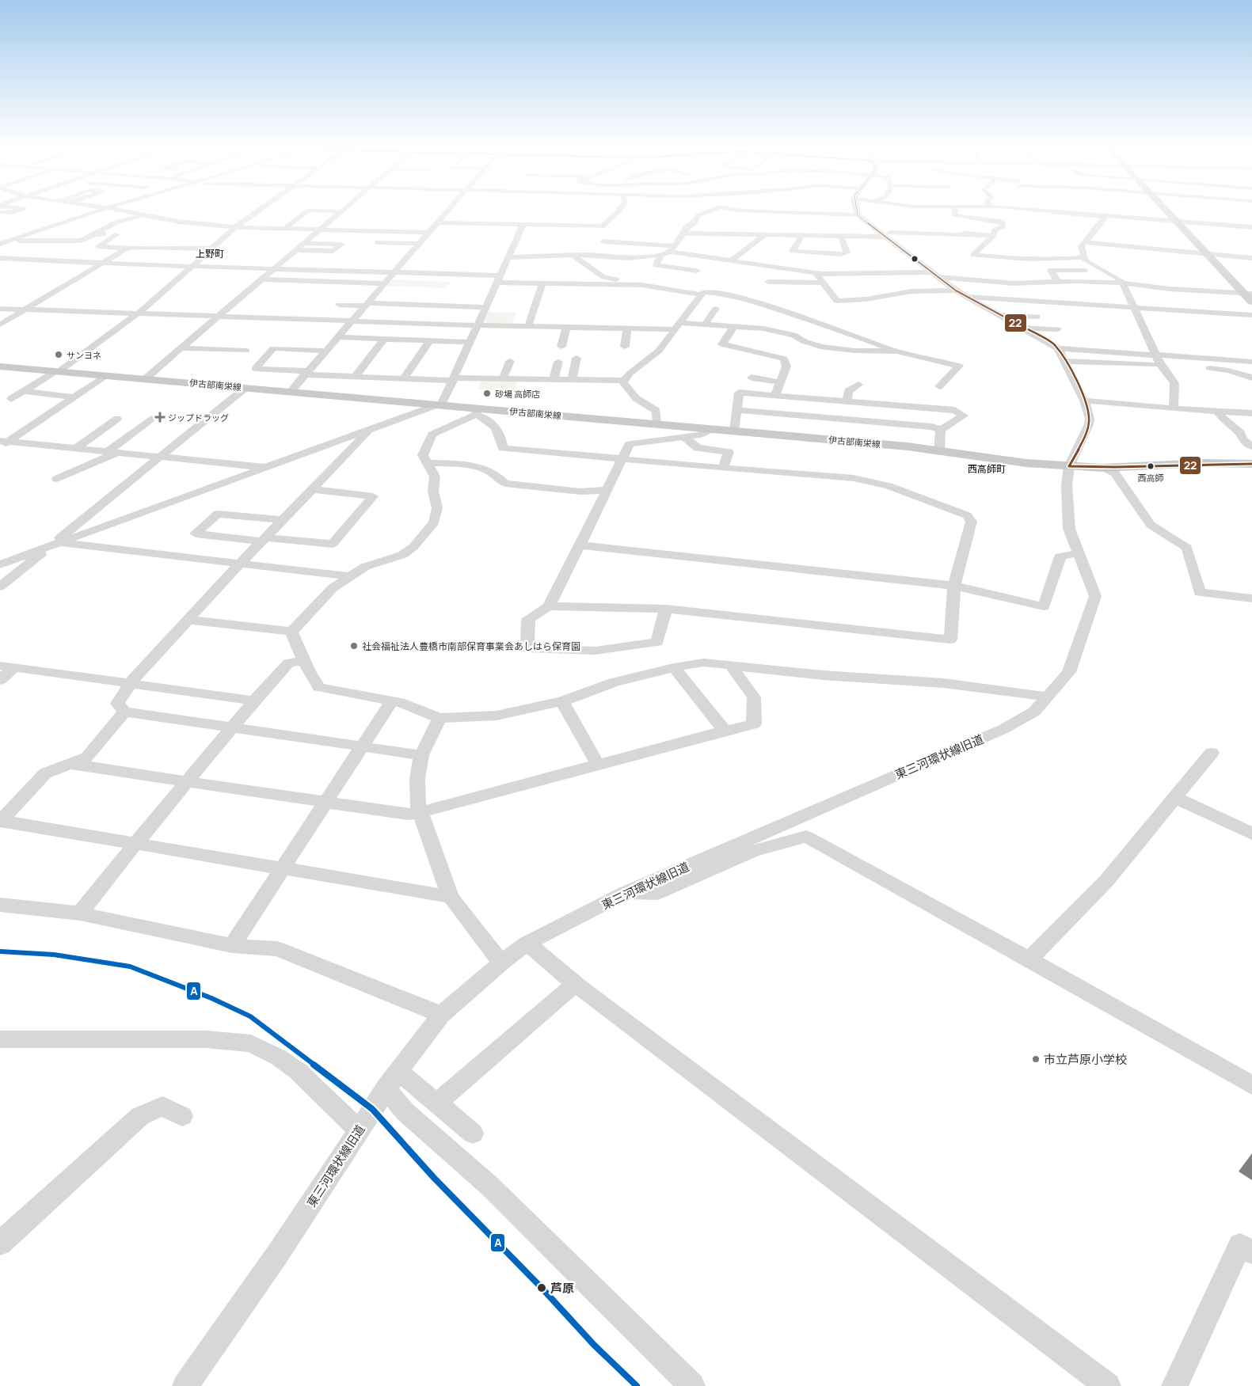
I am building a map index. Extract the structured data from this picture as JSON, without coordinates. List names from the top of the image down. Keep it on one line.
{"streets":{"main road":["伊古部南栄線"],"street":["東三河環状線旧道"]},"crossings":[["伊古部南栄線","東三河環状線旧道"]],"districts":["上野町","西高師町"],"places":{"other":["サンヨネ","砂場 高師店","西高師","社会福祉法人豊橋市南部保育事業会あしはら保育園","市立芦原小学校","芦原"],"health":["ジップドラッグ"]},"lines":["transit line 22","transit line A"]}
